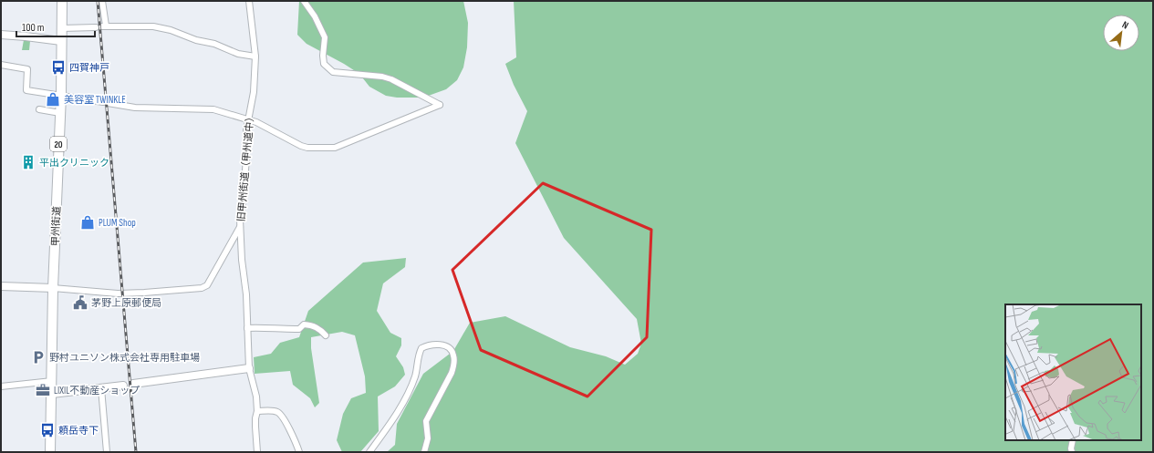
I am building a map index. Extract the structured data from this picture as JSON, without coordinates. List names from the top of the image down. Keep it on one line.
{"streets":{"highway":["20","甲州街道"],"street":["旧甲州街道（甲州道中）"]},"crossings":[["旧甲州街道（甲州道中）","甲州街道"]],"places":{"bus stop":["四賀神戸","頼岳寺下"],"shop":["美容室 TWINKLE","PLUM Shop"],"building":["平出クリニック"],"public building":["茅野上原郵便局"],"parking":["野村ユニソン株式会社専用駐車場"],"office":["LIXIL不動産ショップ"]},"scale_bar":"100 m","north":"top right"}
